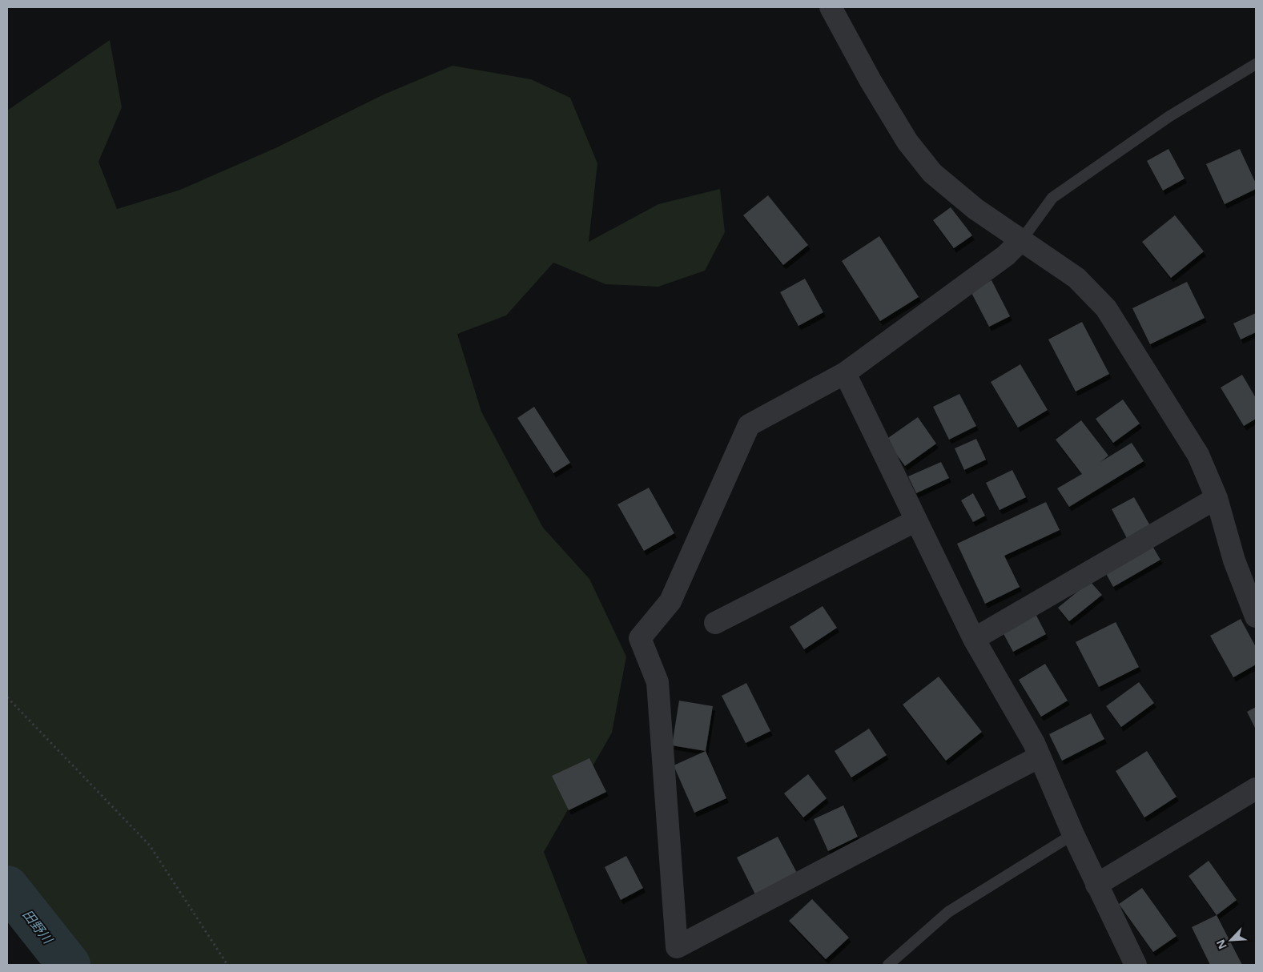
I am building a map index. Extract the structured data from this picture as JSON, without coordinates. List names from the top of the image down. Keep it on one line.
{"water":["田野川"],"north":"bottom left"}
